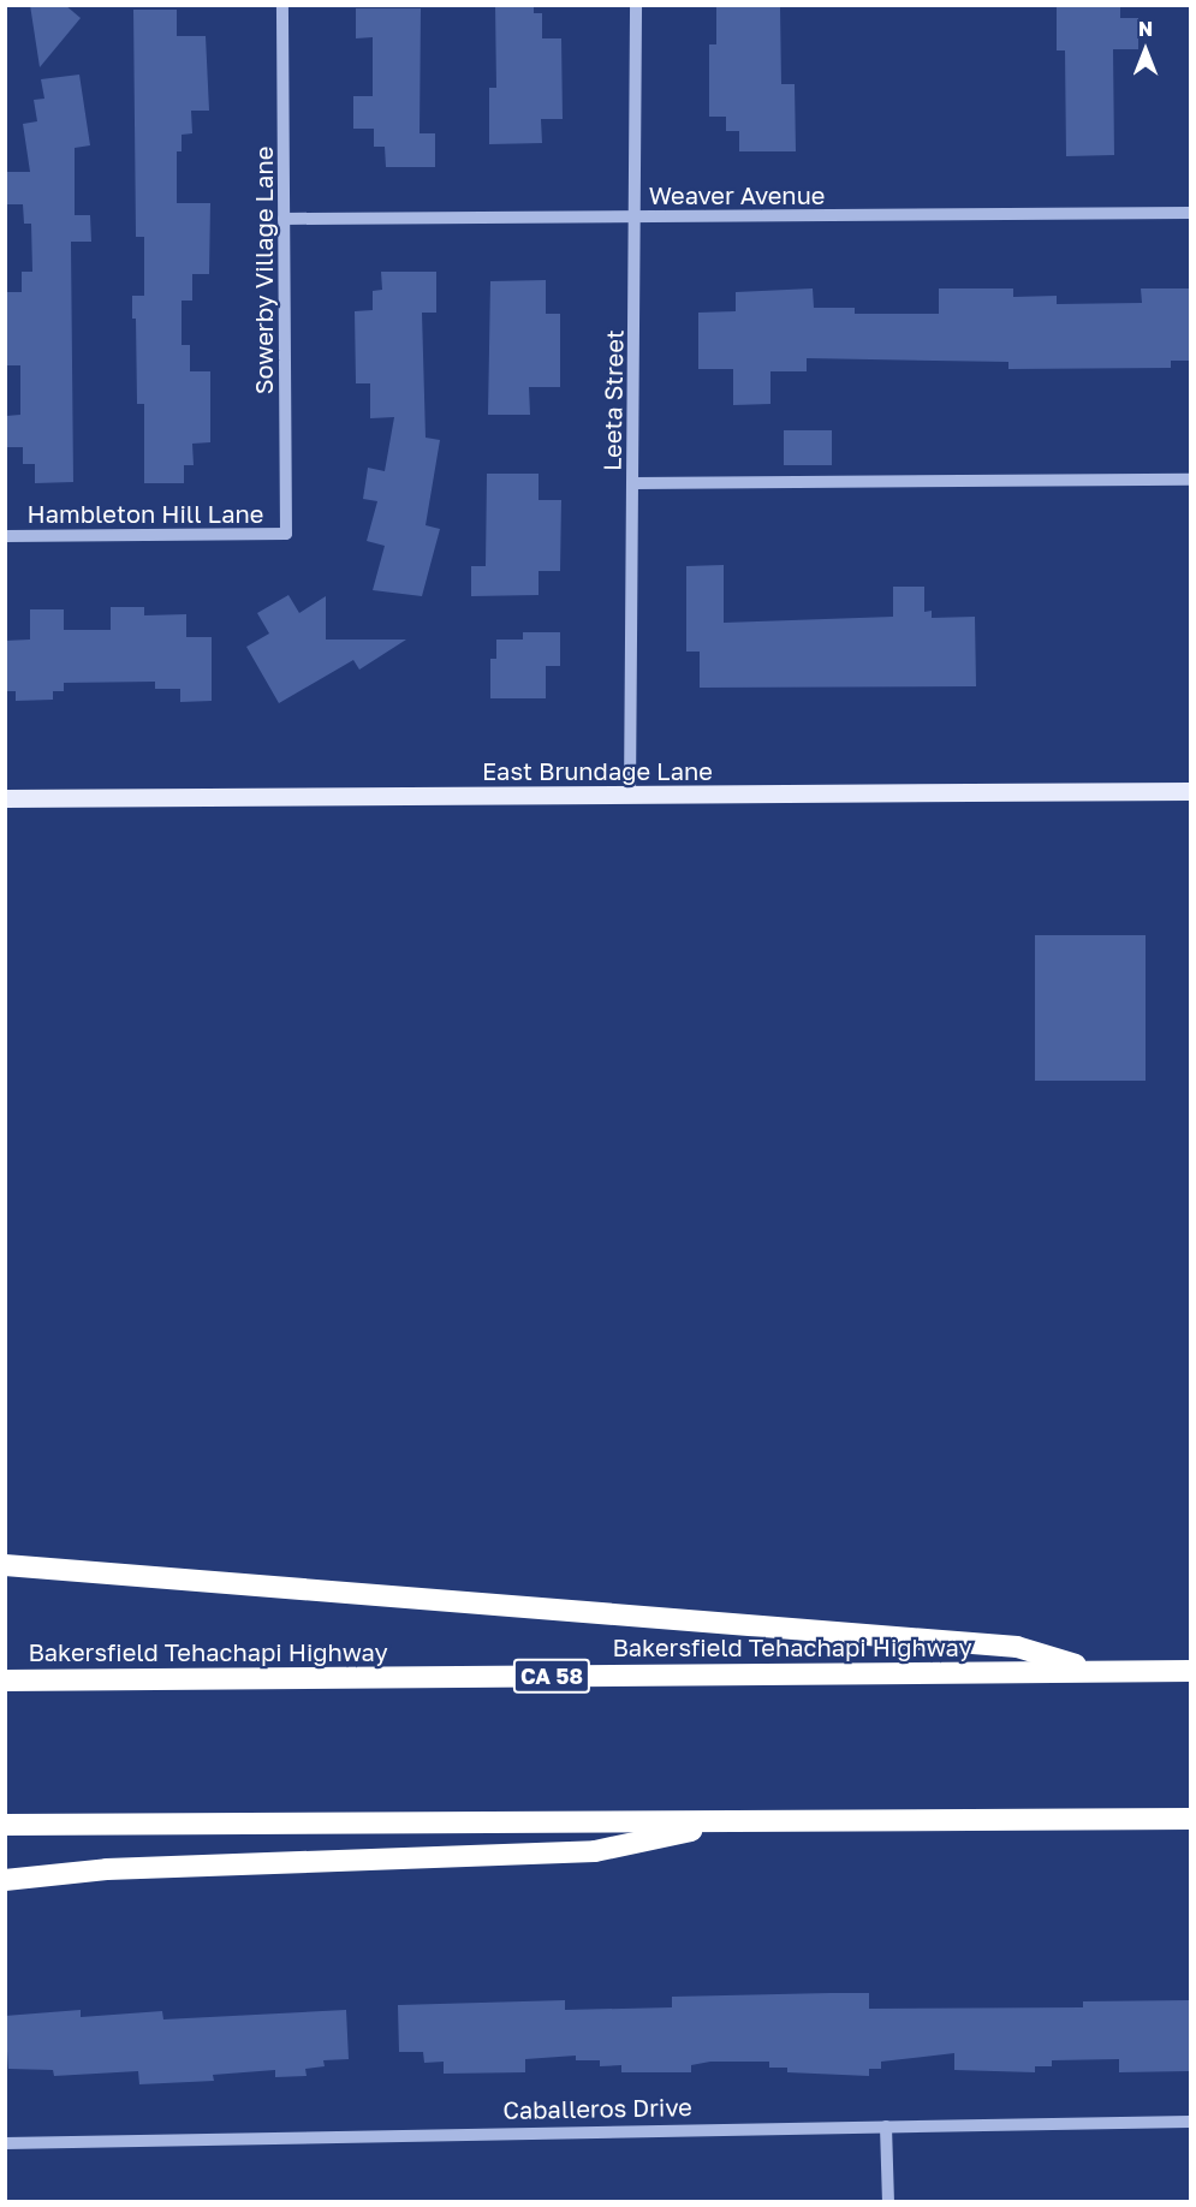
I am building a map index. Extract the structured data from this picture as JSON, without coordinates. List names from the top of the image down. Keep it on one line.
{"streets":{"highway":["Bakersfield Tehachapi Highway","CA 58"],"main road":["East Brundage Lane"],"street":["Weaver Avenue","Sowerby Village Lane","Leeta Street","Hambleton Hill Lane","Caballeros Drive"]},"crossings":[["Weaver Avenue","Sowerby Village Lane"],["Weaver Avenue","Leeta Street"],["Sowerby Village Lane","Hambleton Hill Lane"],["Leeta Street","East Brundage Lane"]],"north":"top"}
